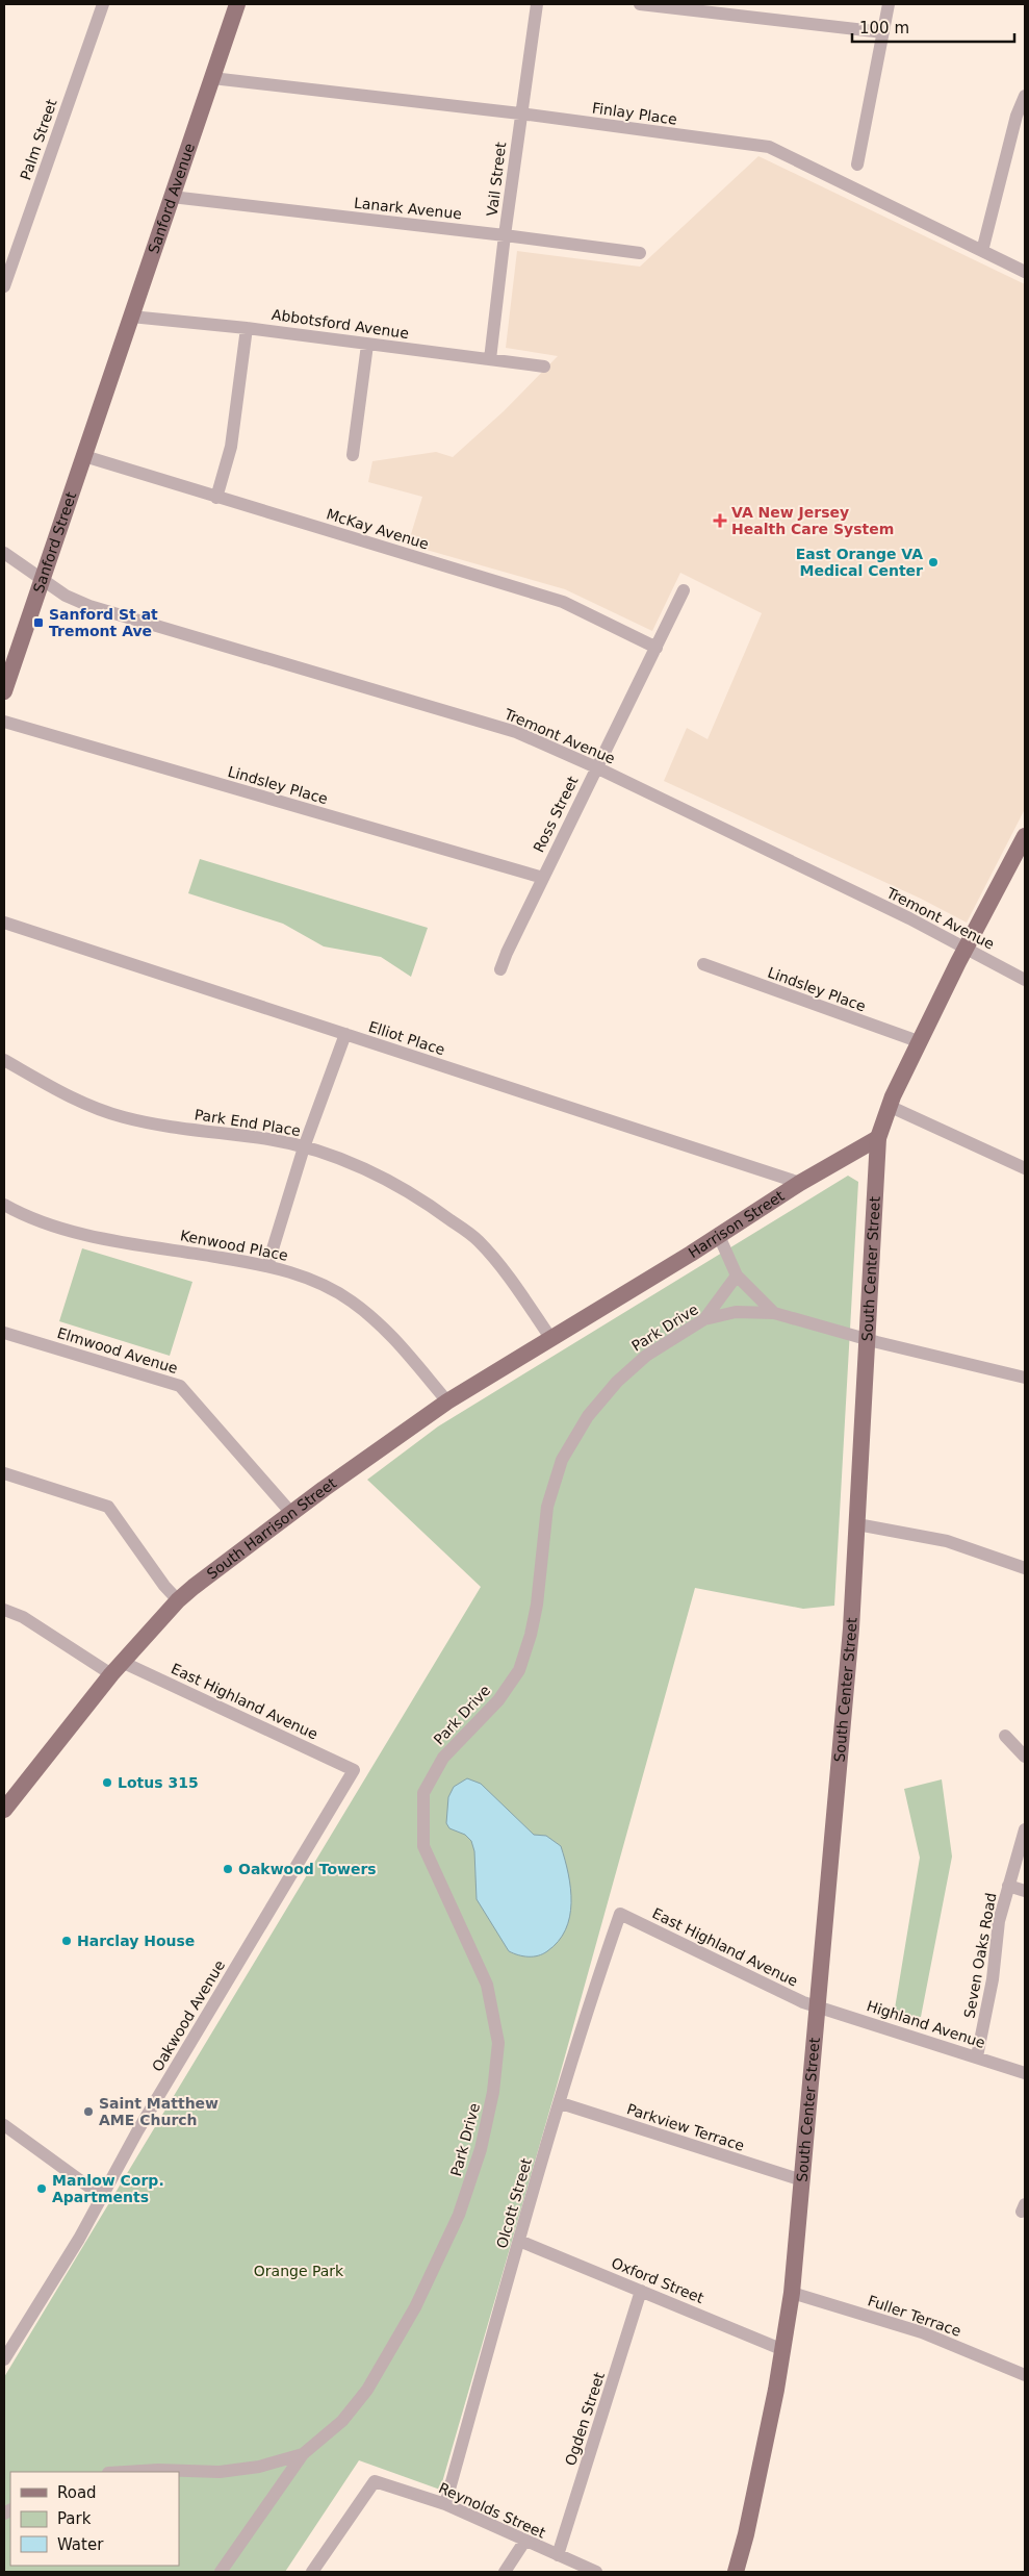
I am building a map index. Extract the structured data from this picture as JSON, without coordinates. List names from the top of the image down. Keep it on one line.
{"streets":{"main road":["Sanford Avenue","Sanford Street","Harrison Street","South Center Street","South Harrison Street"],"street":["Finlay Place","Palm Street","Vail Street","Lanark Avenue","Abbotsford Avenue","McKay Avenue","Tremont Avenue","Lindsley Place","Ross Street","Elliot Place","Park End Place","Kenwood Place","Park Drive","Elmwood Avenue","East Highland Avenue","Seven Oaks Road","Oakwood Avenue","Highland Avenue","Parkview Terrace","Olcott Street","Oxford Street","Fuller Terrace","Ogden Street","Reynolds Street"]},"crossings":[["Finlay Place","Vail Street"],["Finlay Place","Sanford Avenue"],["Vail Street","Lanark Avenue"],["Vail Street","Abbotsford Avenue"],["Sanford Avenue","Lanark Avenue"],["Sanford Avenue","Abbotsford Avenue"],["Sanford Avenue","Sanford Street"],["McKay Avenue","Sanford Street"],["McKay Avenue","Ross Street"],["Sanford Street","Tremont Avenue"],["Tremont Avenue","Ross Street"],["Tremont Avenue","South Center Street"],["Lindsley Place","Ross Street"],["Lindsley Place","South Center Street"],["Elliot Place","Harrison Street"],["Park End Place","South Harrison Street"],["Harrison Street","South Center Street"],["Harrison Street","South Harrison Street"],["Kenwood Place","South Harrison Street"],["South Center Street","Park Drive"],["South Center Street","East Highland Avenue"],["South Center Street","Highland Avenue"],["South Center Street","Parkview Terrace"],["South Center Street","Oxford Street"],["South Center Street","Fuller Terrace"],["Elmwood Avenue","South Harrison Street"],["South Harrison Street","East Highland Avenue"],["East Highland Avenue","Oakwood Avenue"],["East Highland Avenue","Highland Avenue"],["East Highland Avenue","Olcott Street"],["Seven Oaks Road","Highland Avenue"],["Parkview Terrace","Olcott Street"],["Olcott Street","Oxford Street"],["Olcott Street","Reynolds Street"],["Oxford Street","Ogden Street"],["Ogden Street","Reynolds Street"]],"parks":["Orange Park"],"places":{"health":["VA New Jersey Health Care System"],"other":["East Orange VA Medical Center","Lotus 315","Oakwood Towers","Harclay House","Saint Matthew AME Church","Manlow Corp. Apartments"],"transit":["Sanford St at Tremont Ave"]},"legend":["Road","Park","Water"],"scale_bar":"100 m"}
